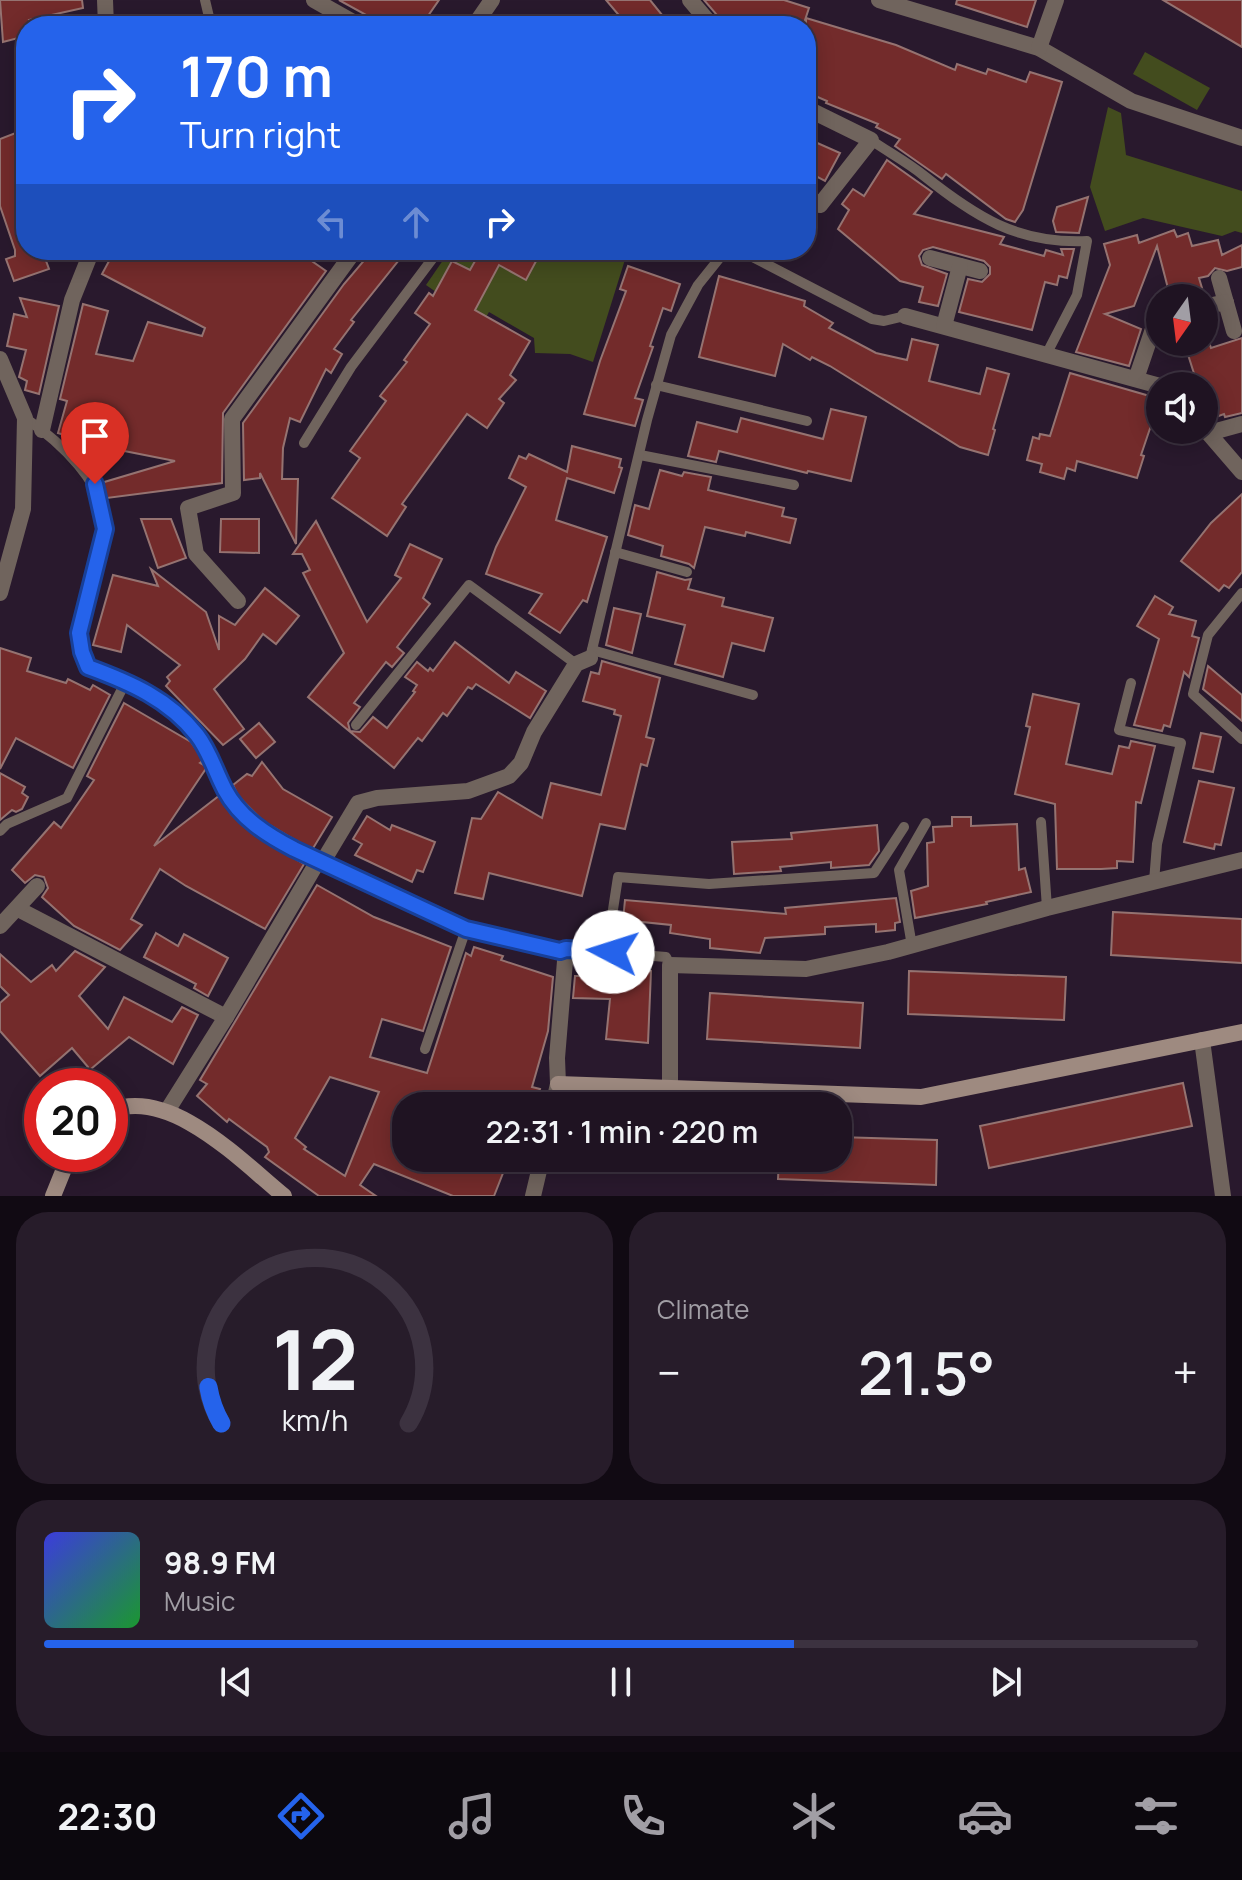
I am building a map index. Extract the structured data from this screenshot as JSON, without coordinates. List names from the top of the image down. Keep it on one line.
{"north":"bottom","page":{"turn":["170 m","Turn right"],"limit":"20","trip":"22:31 · 1 min · 220 m","tile":"Climate","heat":["−","21.5°","+"],"song":["98.9 FM","Music"],"tabs":"22:30","gauge":["12","km/h"]}}
